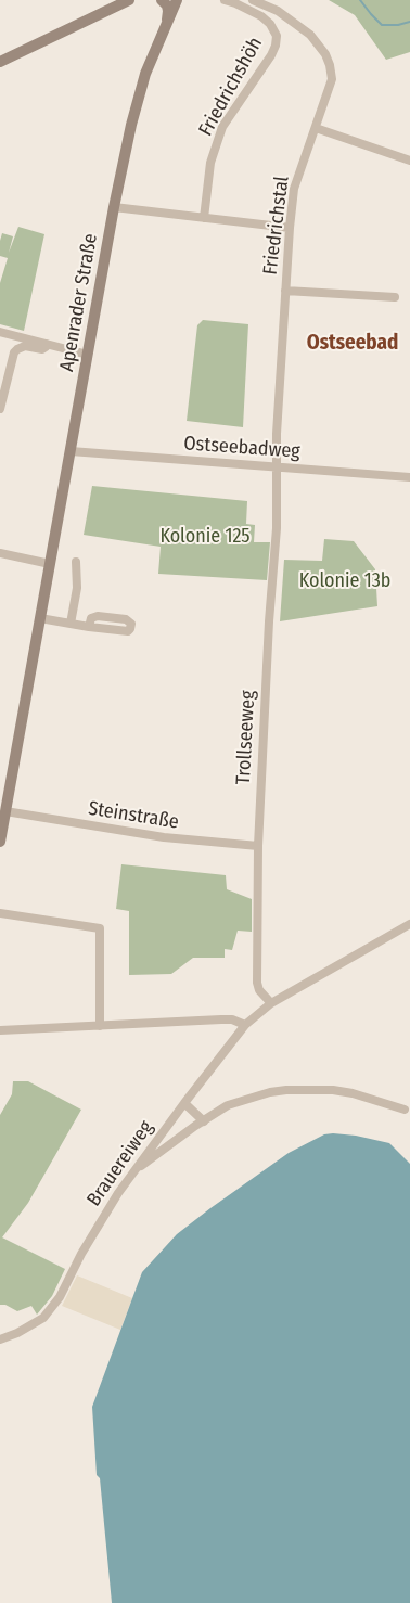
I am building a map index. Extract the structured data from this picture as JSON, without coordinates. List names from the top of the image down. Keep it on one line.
{"streets":{"main road":["Apenrader Straße"],"street":["Friedrichshöh","Friedrichstal","Ostseebadweg","Trollseeweg","Steinstraße","Brauereiweg"]},"crossings":[["Friedrichstal","Ostseebadweg"],["Friedrichstal","Trollseeweg"],["Apenrader Straße","Ostseebadweg"],["Apenrader Straße","Steinstraße"],["Ostseebadweg","Trollseeweg"],["Trollseeweg","Steinstraße"],["Trollseeweg","Brauereiweg"]],"districts":["Ostseebad"],"parks":["Kolonie 125","Kolonie 13b"]}
